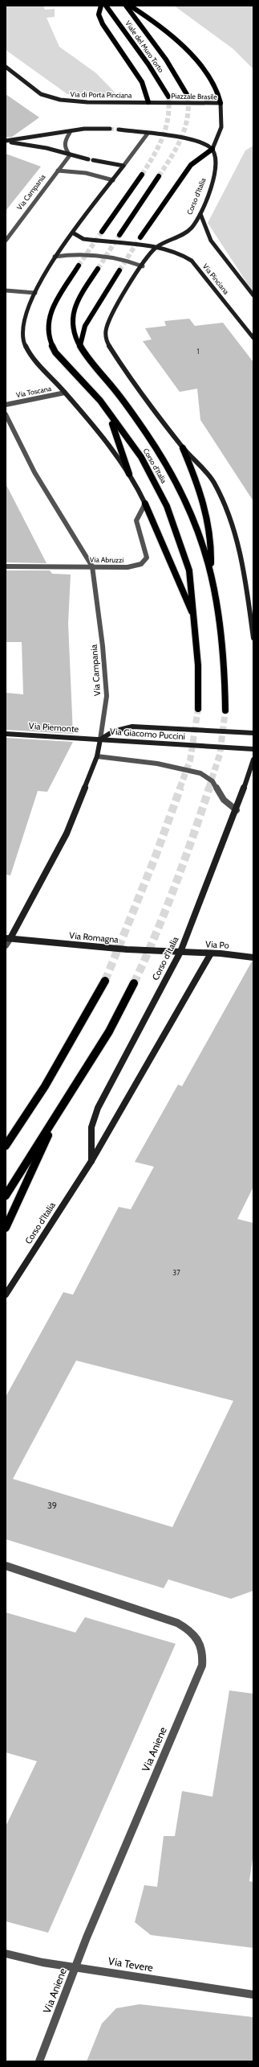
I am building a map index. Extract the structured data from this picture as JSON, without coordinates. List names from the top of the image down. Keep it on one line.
{"streets":{"main road":["Viale del Muro Torto","Corso d'Italia"],"street":["Via di Porta Pinciana","Piazzale Brasile","Via Campania","Via Pinciana","Via Toscana","Via Abruzzi","Via Piemonte","Via Giacomo Puccini","Via Romagna","Via Po","Via Aniene","Via Tevere"]},"crossings":[["Via di Porta Pinciana","Piazzale Brasile"],["Piazzale Brasile","Corso d'Italia"],["Via Campania","Via Abruzzi"],["Via Campania","Via Piemonte"],["Via Campania","Via Giacomo Puccini"],["Via Campania","Via Romagna"],["Corso d'Italia","Via Pinciana"],["Corso d'Italia","Via Romagna"],["Corso d'Italia","Via Po"],["Via Piemonte","Via Giacomo Puccini"],["Via Romagna","Via Po"],["Via Aniene","Via Tevere"]],"house_numbers":["1","37","39"]}
